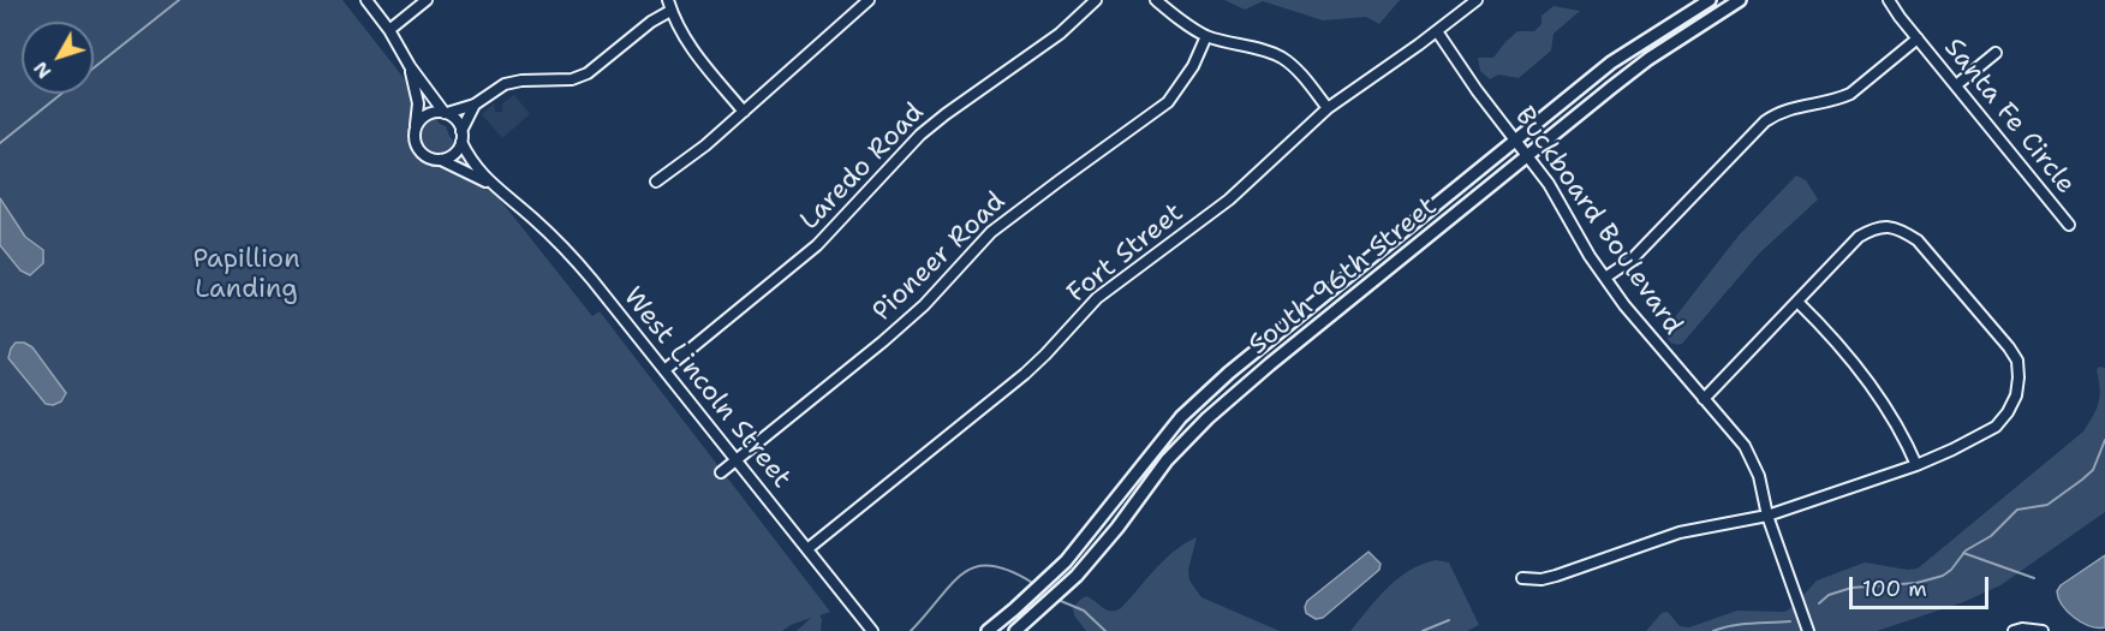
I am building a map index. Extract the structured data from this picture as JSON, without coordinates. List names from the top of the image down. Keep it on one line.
{"streets":{"main road":["South 96th Street"],"street":["Santa Fe Circle","Laredo Road","Buckboard Boulevard","Fort Street","Pioneer Road","West Lincoln Street"]},"crossings":[["Laredo Road","West Lincoln Street"],["Buckboard Boulevard","Fort Street"],["Buckboard Boulevard","South 96th Street"],["Fort Street","West Lincoln Street"],["Pioneer Road","West Lincoln Street"]],"parks":["Papillion Landing"],"scale_bar":"100 m","north":"bottom left"}
